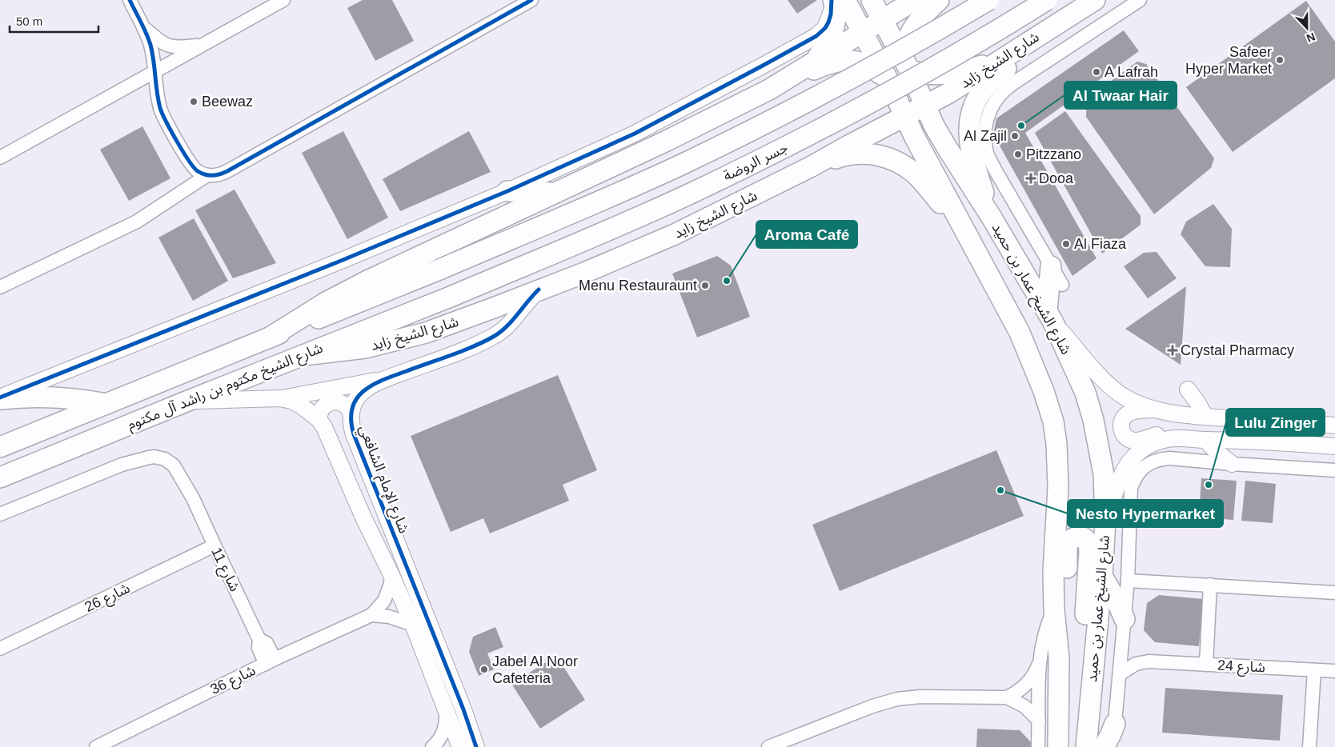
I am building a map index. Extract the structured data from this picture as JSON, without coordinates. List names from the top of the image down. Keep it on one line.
{"streets":{"main road":["شارع الشيخ زايد","جسر الروضة","شارع الشيخ عمار بن حميد","شارع الشيخ مكتوم بن راشد آل مكتوم"],"street":["شارع الإمام الشافعي","شارع 11","شارع 26","شارع 24","شارع 36"]},"crossings":[["شارع الشيخ زايد","شارع الشيخ عمار بن حميد"],["شارع الشيخ زايد","شارع الشيخ مكتوم بن راشد آل مكتوم"],["شارع الشيخ زايد","شارع الإمام الشافعي"],["جسر الروضة","شارع الشيخ مكتوم بن راشد آل مكتوم"],["شارع 11","شارع 26"],["شارع 11","شارع 36"]],"places":{"other":["Safeer Hyper Market","A Lafrah","Beewaz","Al Twaar Hair","Al Zajil","Pitzzano","Al Fiaza","Aroma Café","Menu Restauraunt","Lulu Zinger","Nesto Hypermarket","Jabel Al Noor Cafeteria"],"health":["Dooa","Crystal Pharmacy"]},"scale_bar":"50 m","north":"bottom"}
